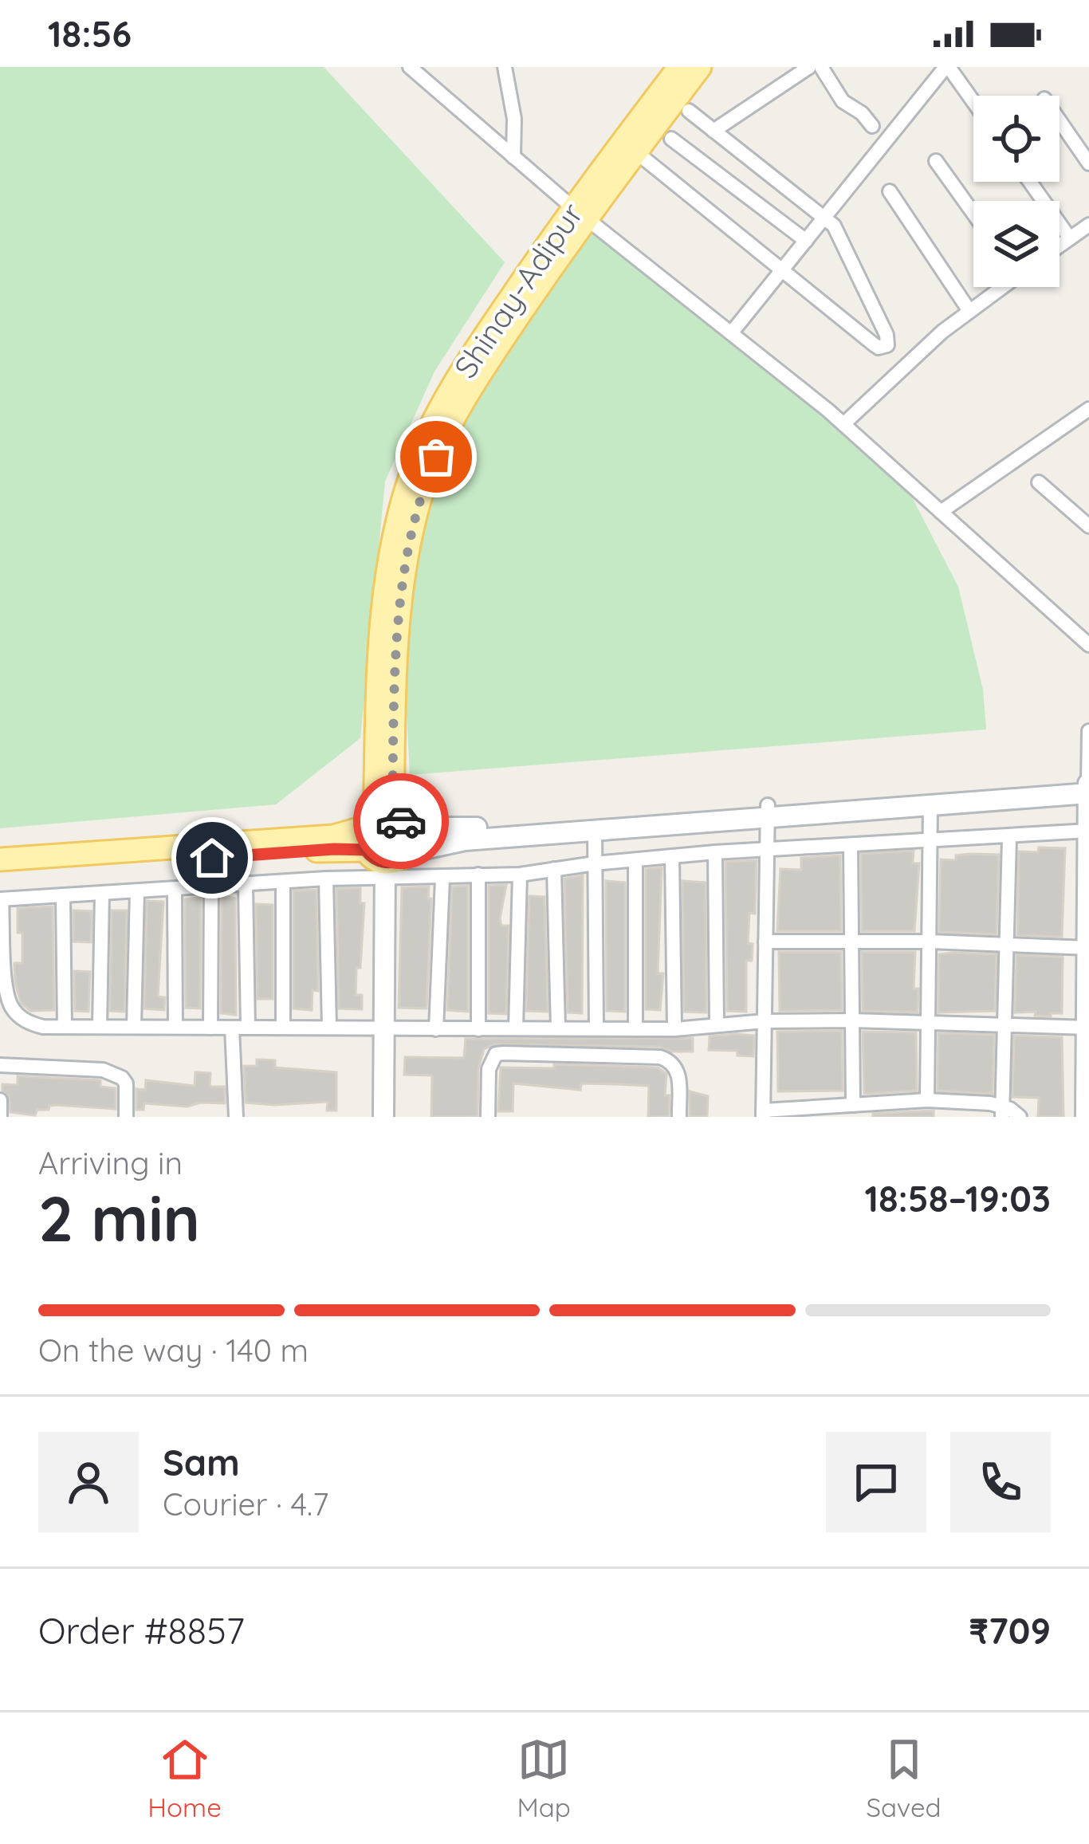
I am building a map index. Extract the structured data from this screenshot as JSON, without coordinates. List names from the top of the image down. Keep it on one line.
{"streets":{"main road":["Shinay-Adipur"]},"page":{"status":"18:56","heading":["2 min","Arriving in","18:58–19:03"],"panel":["Sam","Courier · 4.7","Order #8857","₹709"],"bar":"On the way · 140 m","tabs":["Home","Map","Saved"]}}
